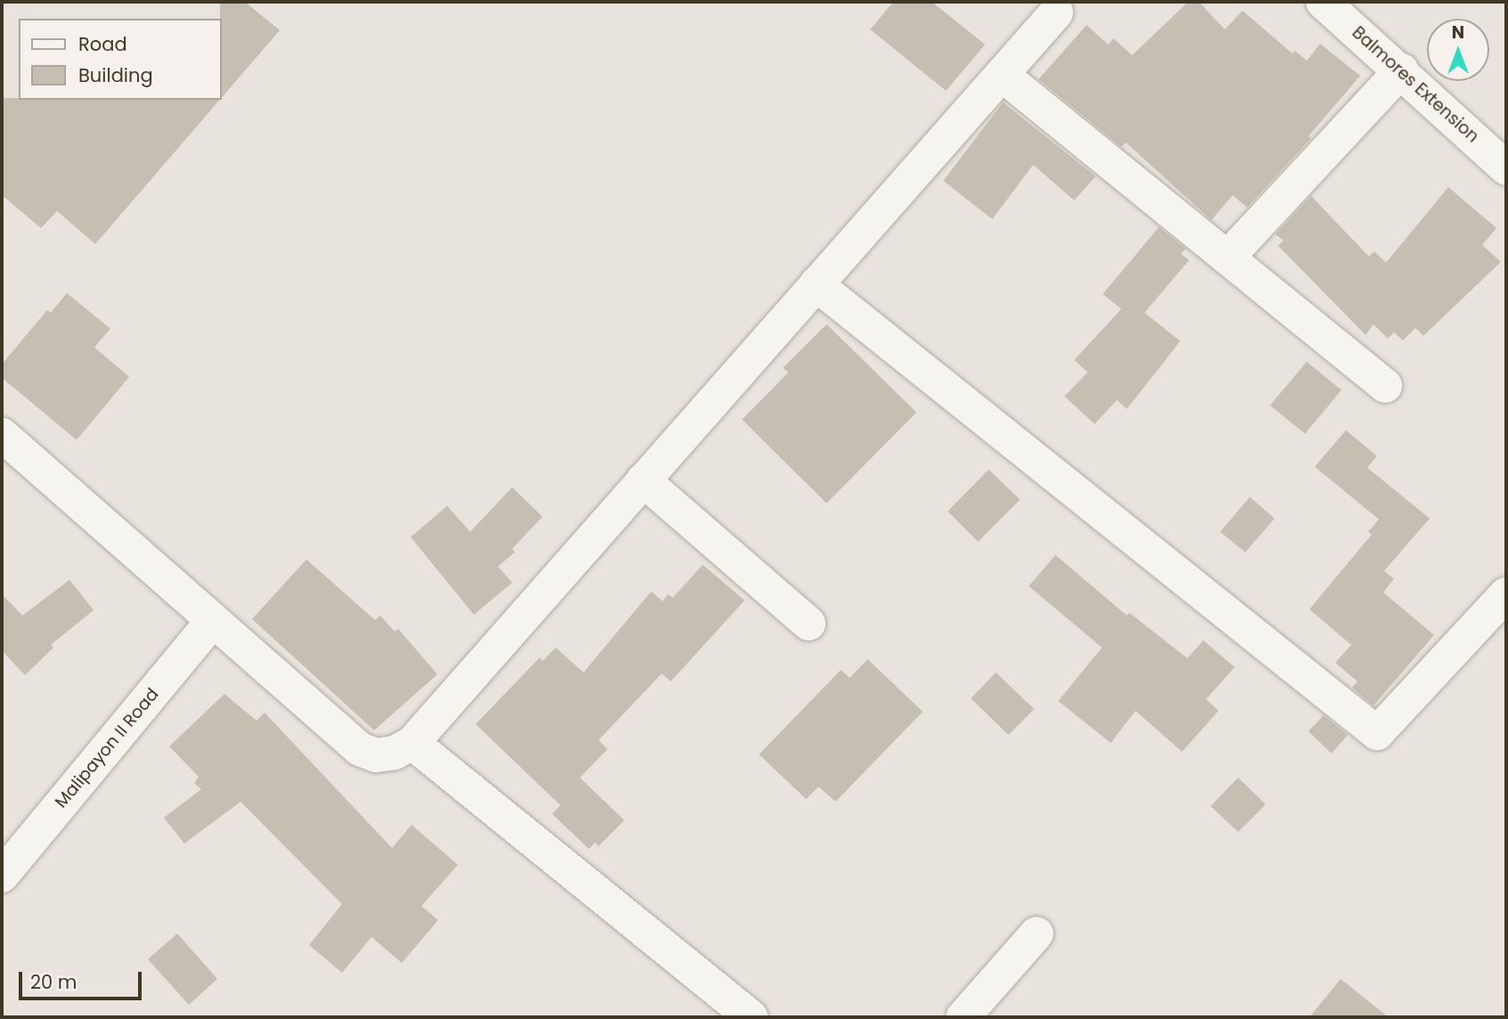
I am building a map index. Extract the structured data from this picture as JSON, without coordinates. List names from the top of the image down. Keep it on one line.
{"streets":{"street":["Balmores Extension","Malipayon II Road"]},"legend":["Road","Building"],"scale_bar":"20 m","north":"top"}
